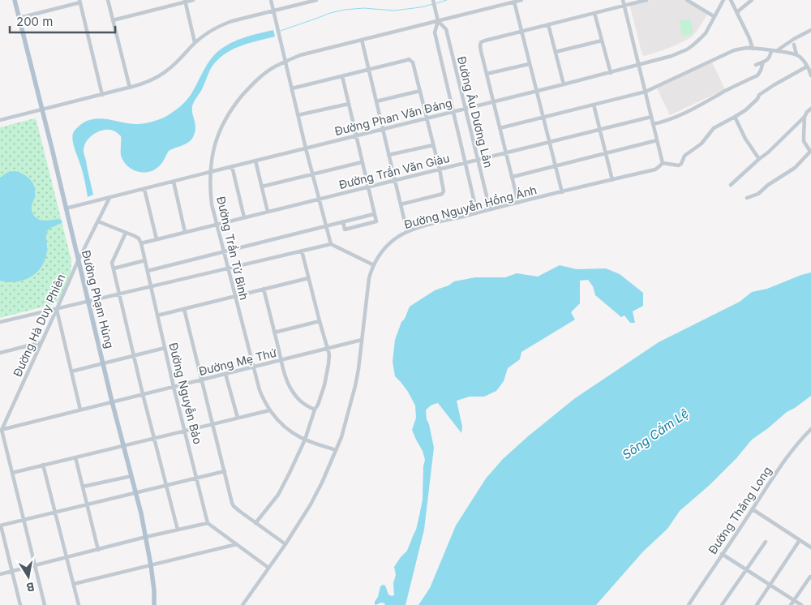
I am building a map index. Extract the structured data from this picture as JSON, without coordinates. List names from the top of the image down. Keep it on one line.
{"streets":{"main road":["Đường Phạm Hùng"],"street":["Đường Âu Dương Lân","Đường Phan Văn Đáng","Đường Trần Văn Giàu","Đường Nguyễn Hồng Ánh","Đường Trần Tử Bình","Đường Hà Duy Phiên","Đường Mẹ Thứ","Đường Nguyễn Bảo","Đường Thăng Long"]},"crossings":[["Đường Âu Dương Lân","Đường Phan Văn Đáng"],["Đường Âu Dương Lân","Đường Trần Văn Giàu"],["Đường Âu Dương Lân","Đường Nguyễn Hồng Ánh"],["Đường Âu Dương Lân","Đường Trần Tử Bình"],["Đường Phan Văn Đáng","Đường Trần Tử Bình"],["Đường Phan Văn Đáng","Đường Phạm Hùng"],["Đường Phan Văn Đáng","Đường Hà Duy Phiên"],["Đường Trần Văn Giàu","Đường Trần Tử Bình"],["Đường Trần Văn Giàu","Đường Nguyễn Bảo"],["Đường Nguyễn Hồng Ánh","Đường Trần Tử Bình"],["Đường Nguyễn Hồng Ánh","Đường Mẹ Thứ"],["Đường Trần Tử Bình","Đường Mẹ Thứ"],["Đường Phạm Hùng","Đường Hà Duy Phiên"],["Đường Phạm Hùng","Đường Mẹ Thứ"],["Đường Hà Duy Phiên","Đường Mẹ Thứ"],["Đường Mẹ Thứ","Đường Nguyễn Bảo"]],"water":["Sông Cẩm Lệ"],"scale_bar":"200 m","north":"bottom"}
